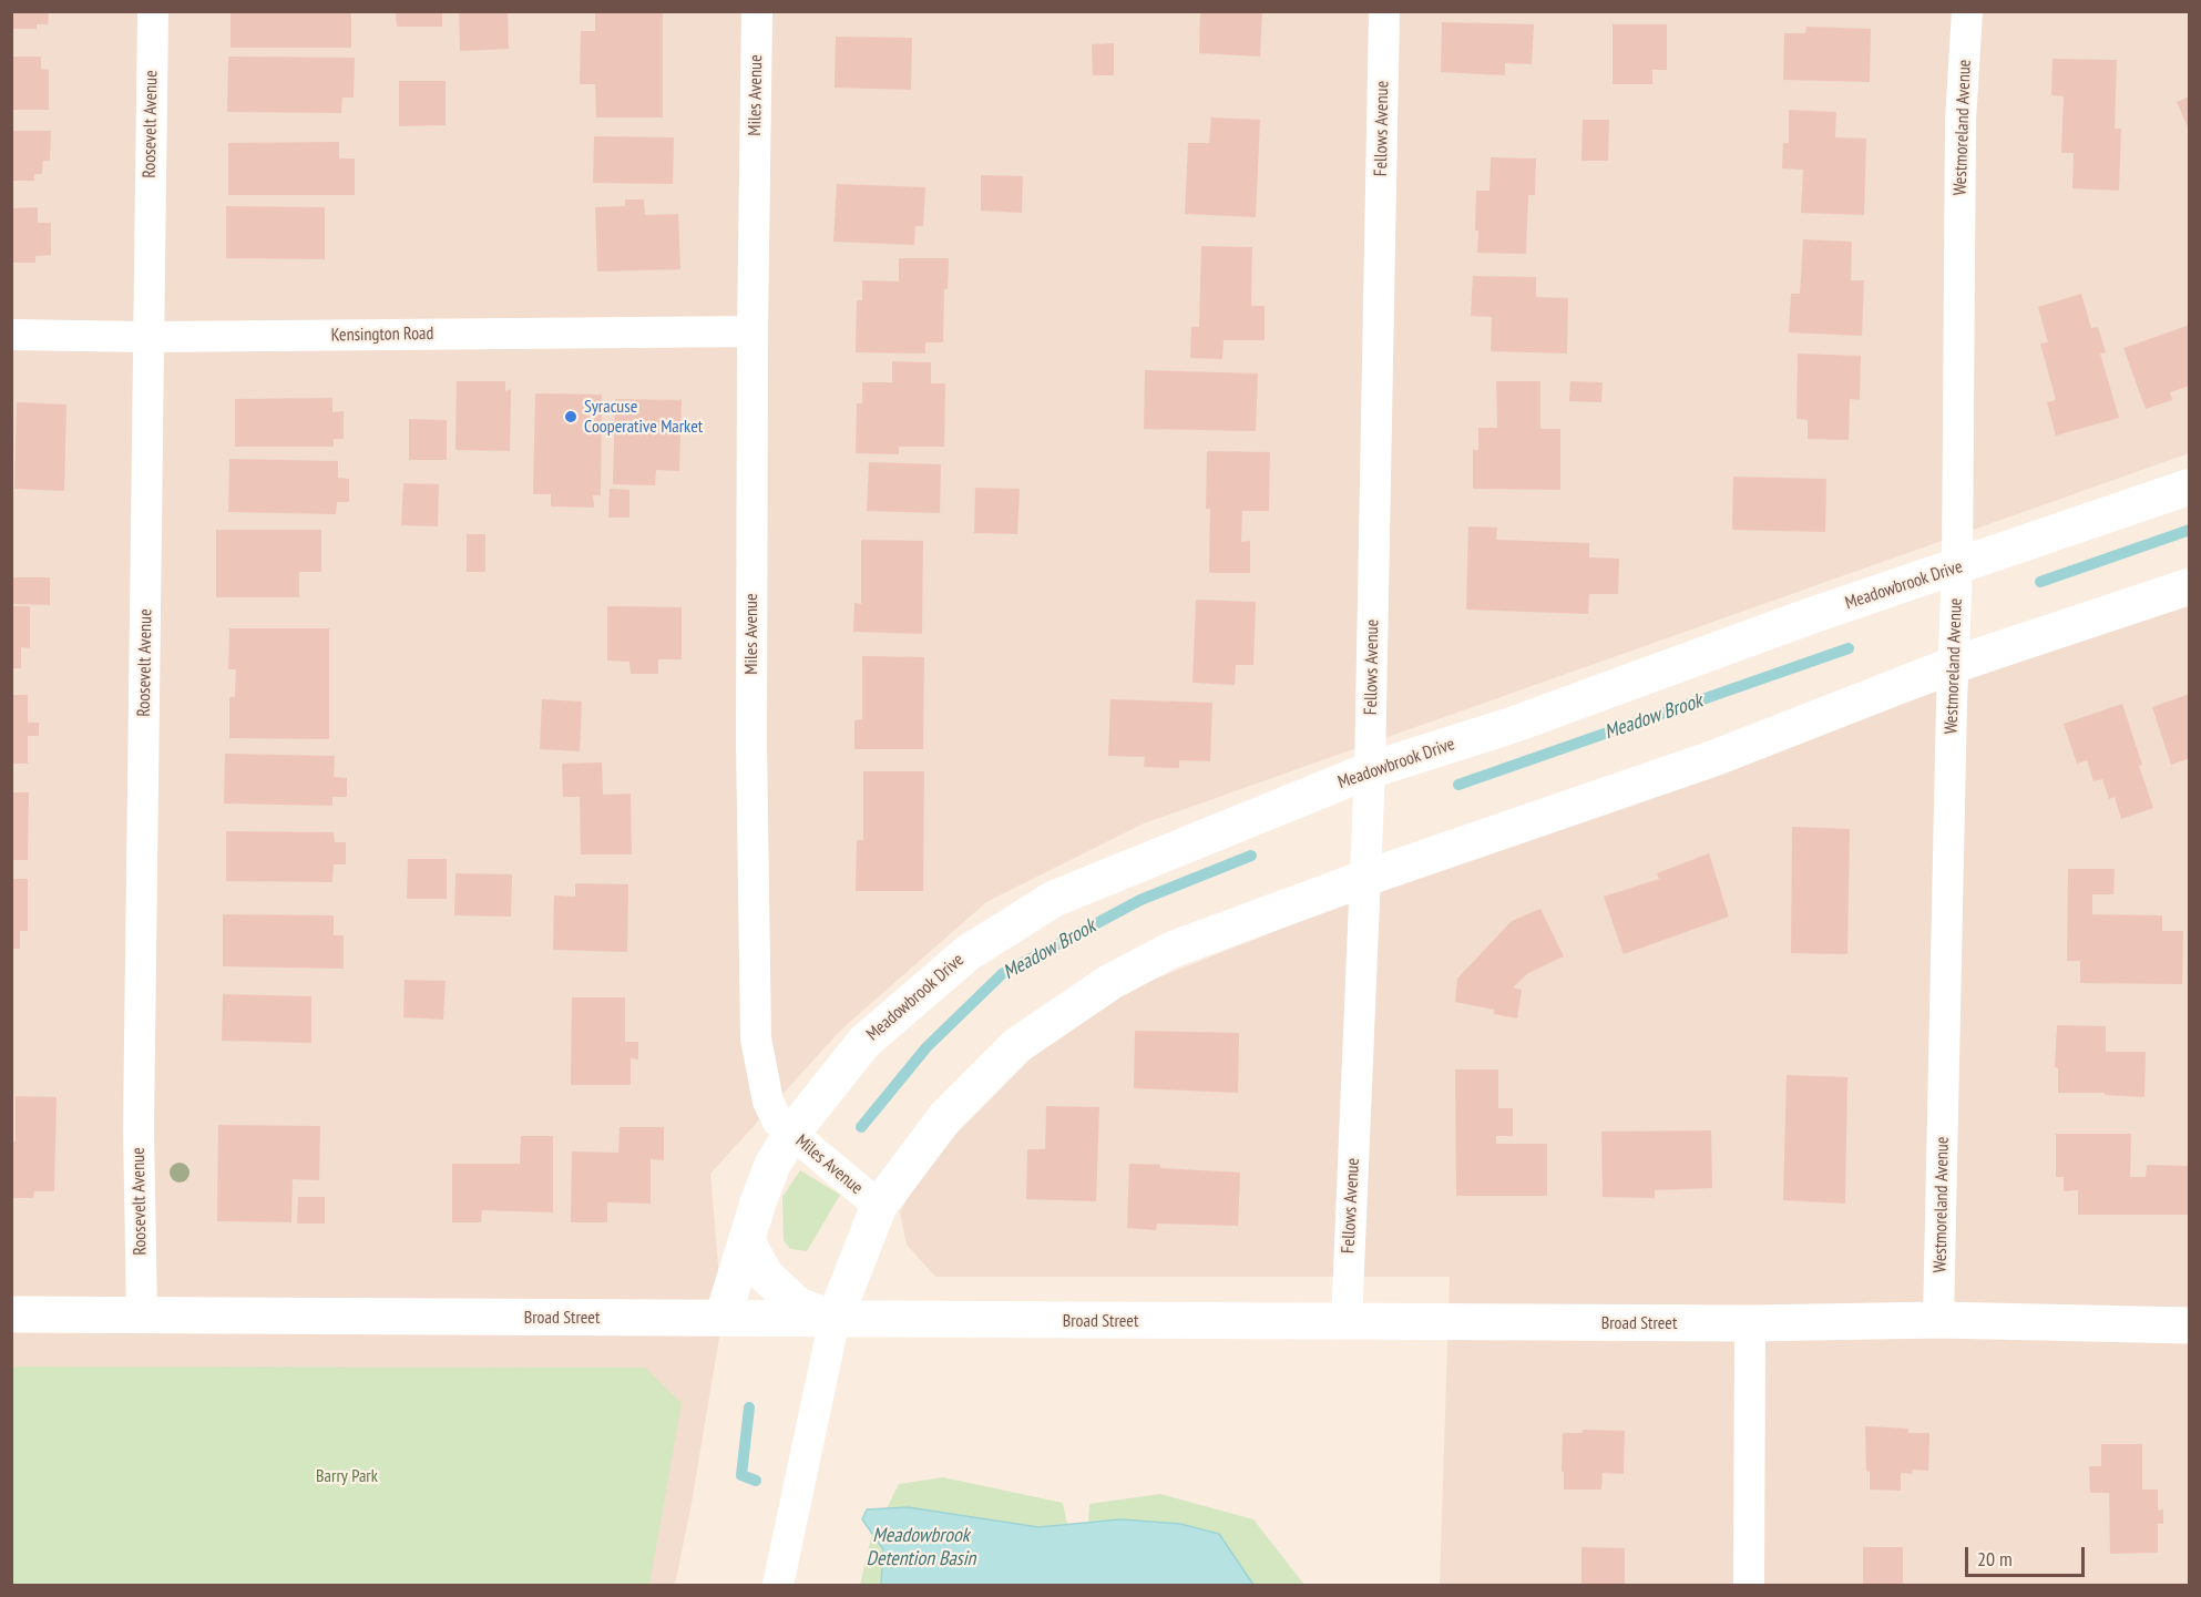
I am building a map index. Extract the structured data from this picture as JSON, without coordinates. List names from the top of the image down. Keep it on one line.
{"streets":{"street":["Miles Avenue","Roosevelt Avenue","Westmoreland Avenue","Fellows Avenue","Kensington Road","Meadowbrook Drive","Broad Street"]},"crossings":[["Miles Avenue","Kensington Road"],["Miles Avenue","Meadowbrook Drive"],["Roosevelt Avenue","Kensington Road"],["Roosevelt Avenue","Broad Street"],["Westmoreland Avenue","Meadowbrook Drive"],["Westmoreland Avenue","Broad Street"],["Fellows Avenue","Meadowbrook Drive"],["Fellows Avenue","Broad Street"],["Meadowbrook Drive","Broad Street"]],"water":["Meadow Brook","Meadowbrook Detention Basin"],"parks":["Barry Park"],"places":["Syracuse Cooperative Market"],"scale_bar":"20 m"}
